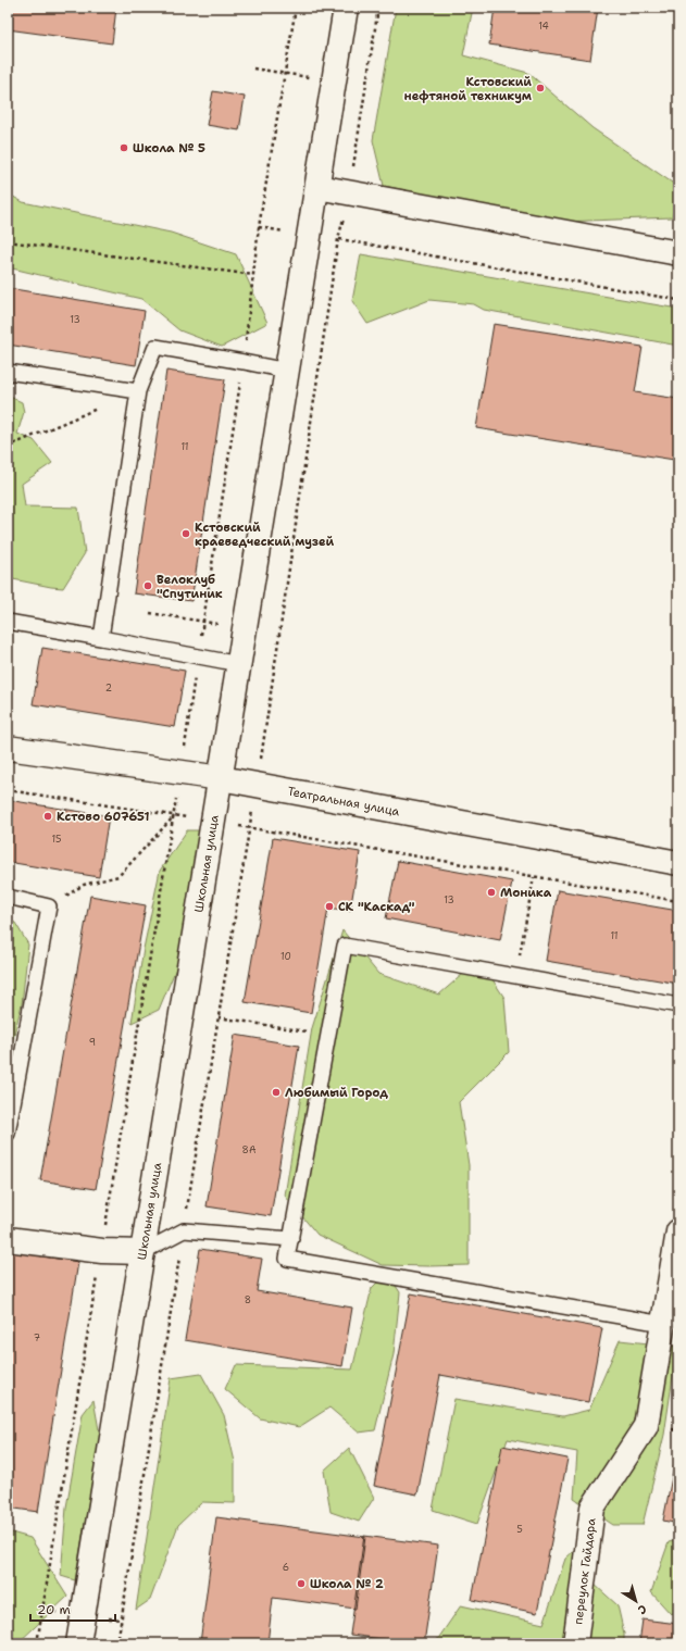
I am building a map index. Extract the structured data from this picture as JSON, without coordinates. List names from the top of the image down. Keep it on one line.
{"streets":{"street":["Театральная улица","Школьная улица","переулок Гайдара"]},"crossings":[["Театральная улица","Школьная улица"]],"places":["Кстовский нефтяной техникум","Школа № 5","Кстовский краеведческий музей","Велоклуб \"Спутиник","Кстово 607651","Моника","СК \"Каскад\"","Любимый Город","Школа № 2"],"house_numbers":["14","13","11","2","15","13","11","10","9","8А","8","7","5","6"],"scale_bar":"20 m","north":"bottom right"}
